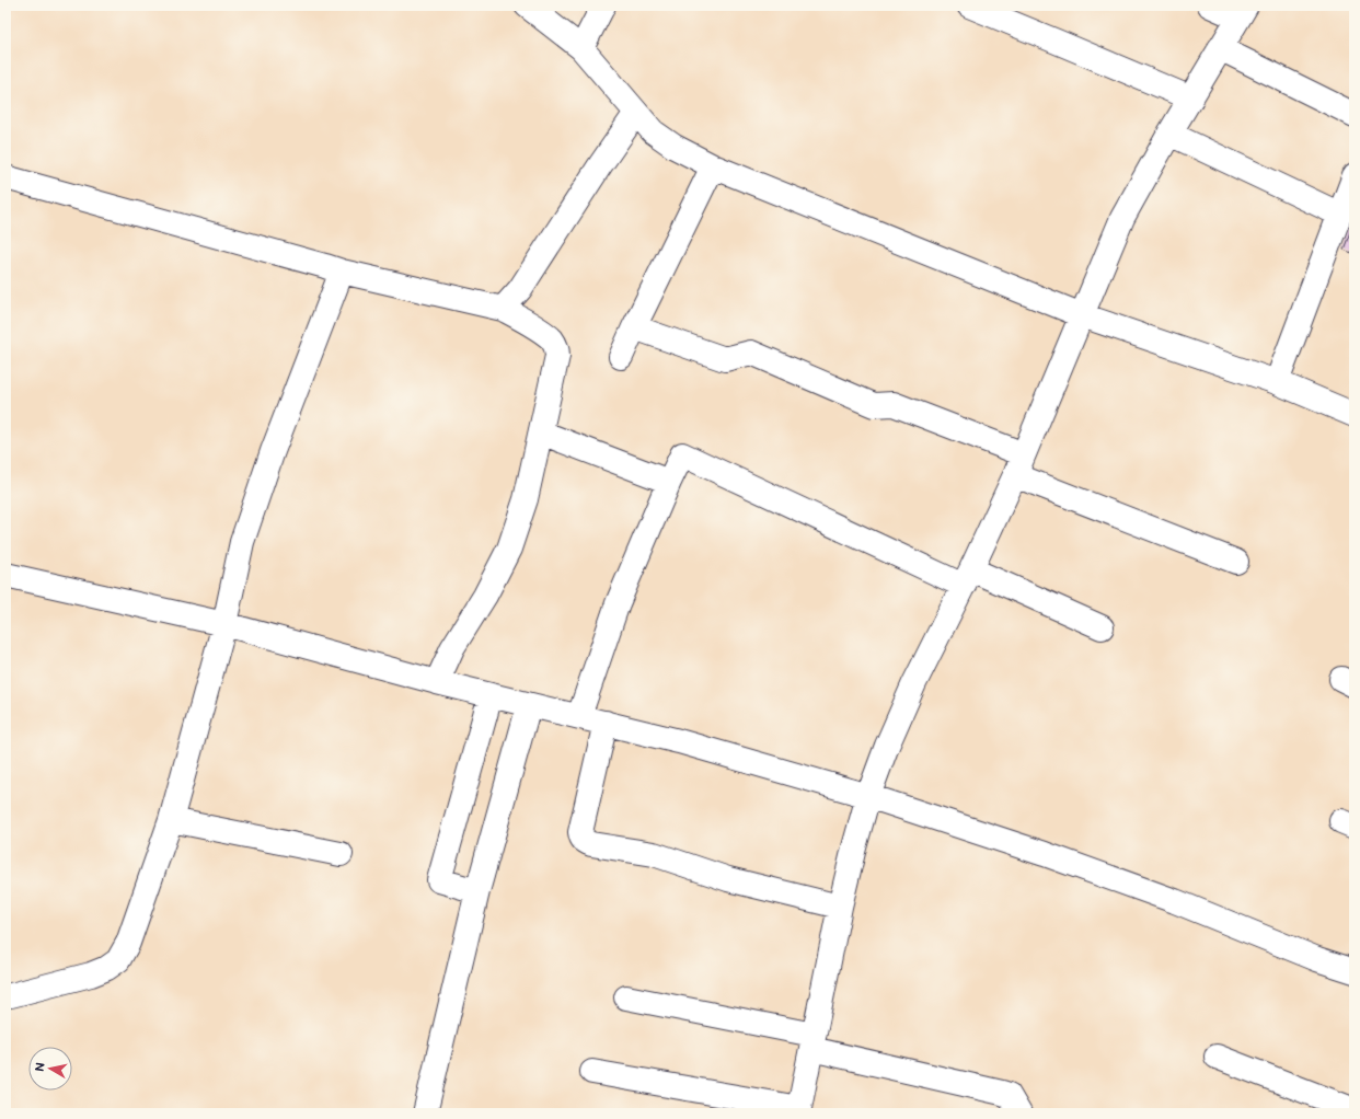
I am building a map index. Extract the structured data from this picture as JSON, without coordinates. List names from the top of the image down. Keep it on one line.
{"north":"left"}
